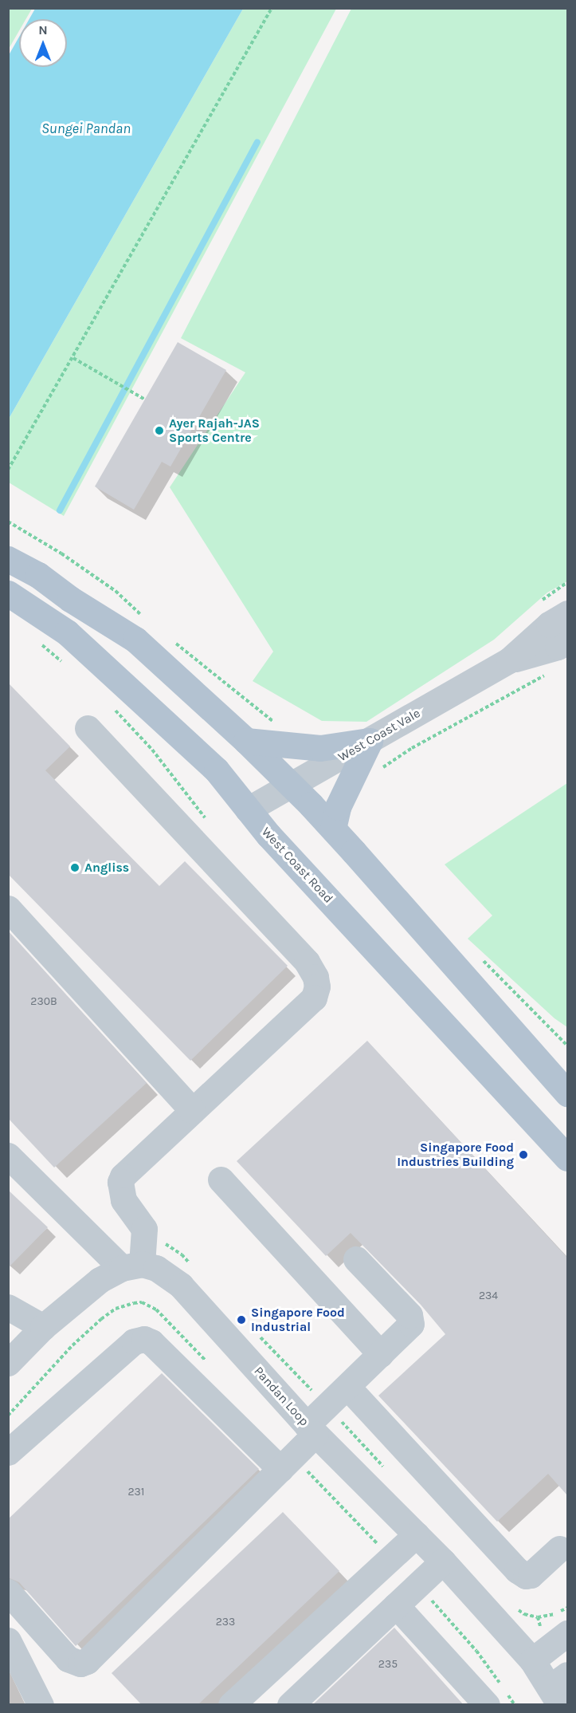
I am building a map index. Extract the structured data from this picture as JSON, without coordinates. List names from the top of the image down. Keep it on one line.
{"streets":{"main road":["West Coast Road"],"street":["West Coast Vale","Pandan Loop"]},"crossings":[["West Coast Vale","West Coast Road"]],"water":["Sungei Pandan"],"places":["Ayer Rajah-JAS Sports Centre","Angliss","Singapore Food Industries Building","Singapore Food Industrial"],"house_numbers":["230B","234","231","233","235"],"north":"top"}
